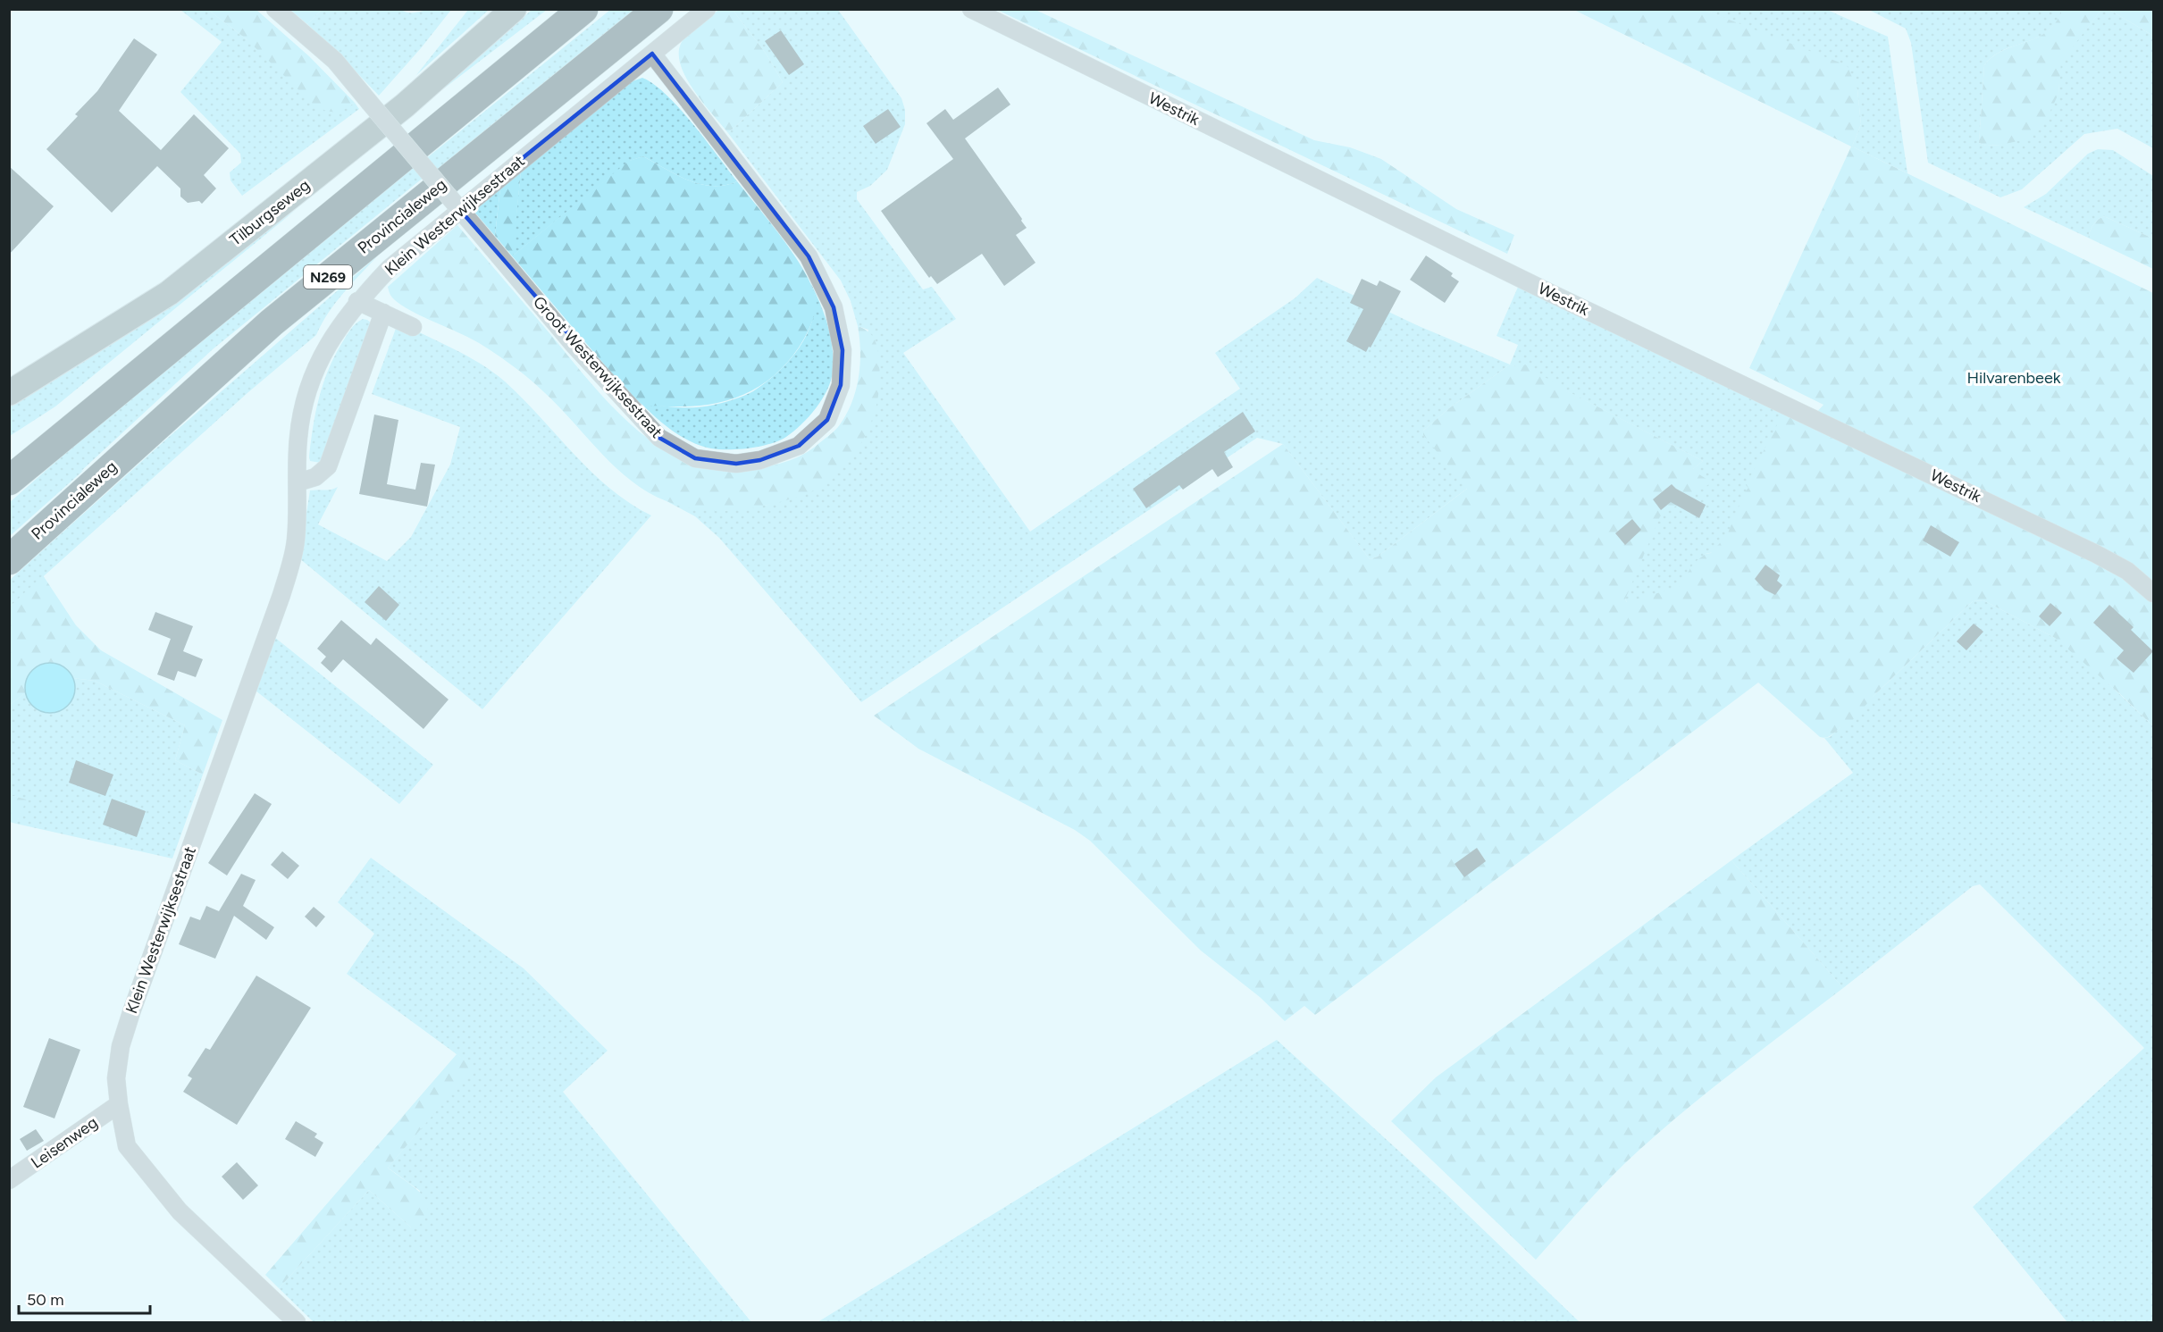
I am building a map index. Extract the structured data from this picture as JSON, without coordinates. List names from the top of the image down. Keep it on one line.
{"streets":{"highway":["Provincialeweg","N269"],"street":["Westrik","Tilburgseweg","Klein Westerwijksestraat","Groot Westerwijksestraat","Leisenweg"]},"crossings":[["Klein Westerwijksestraat","Groot Westerwijksestraat"],["Klein Westerwijksestraat","Leisenweg"]],"parks":["Hilvarenbeek"],"scale_bar":"50 m"}
